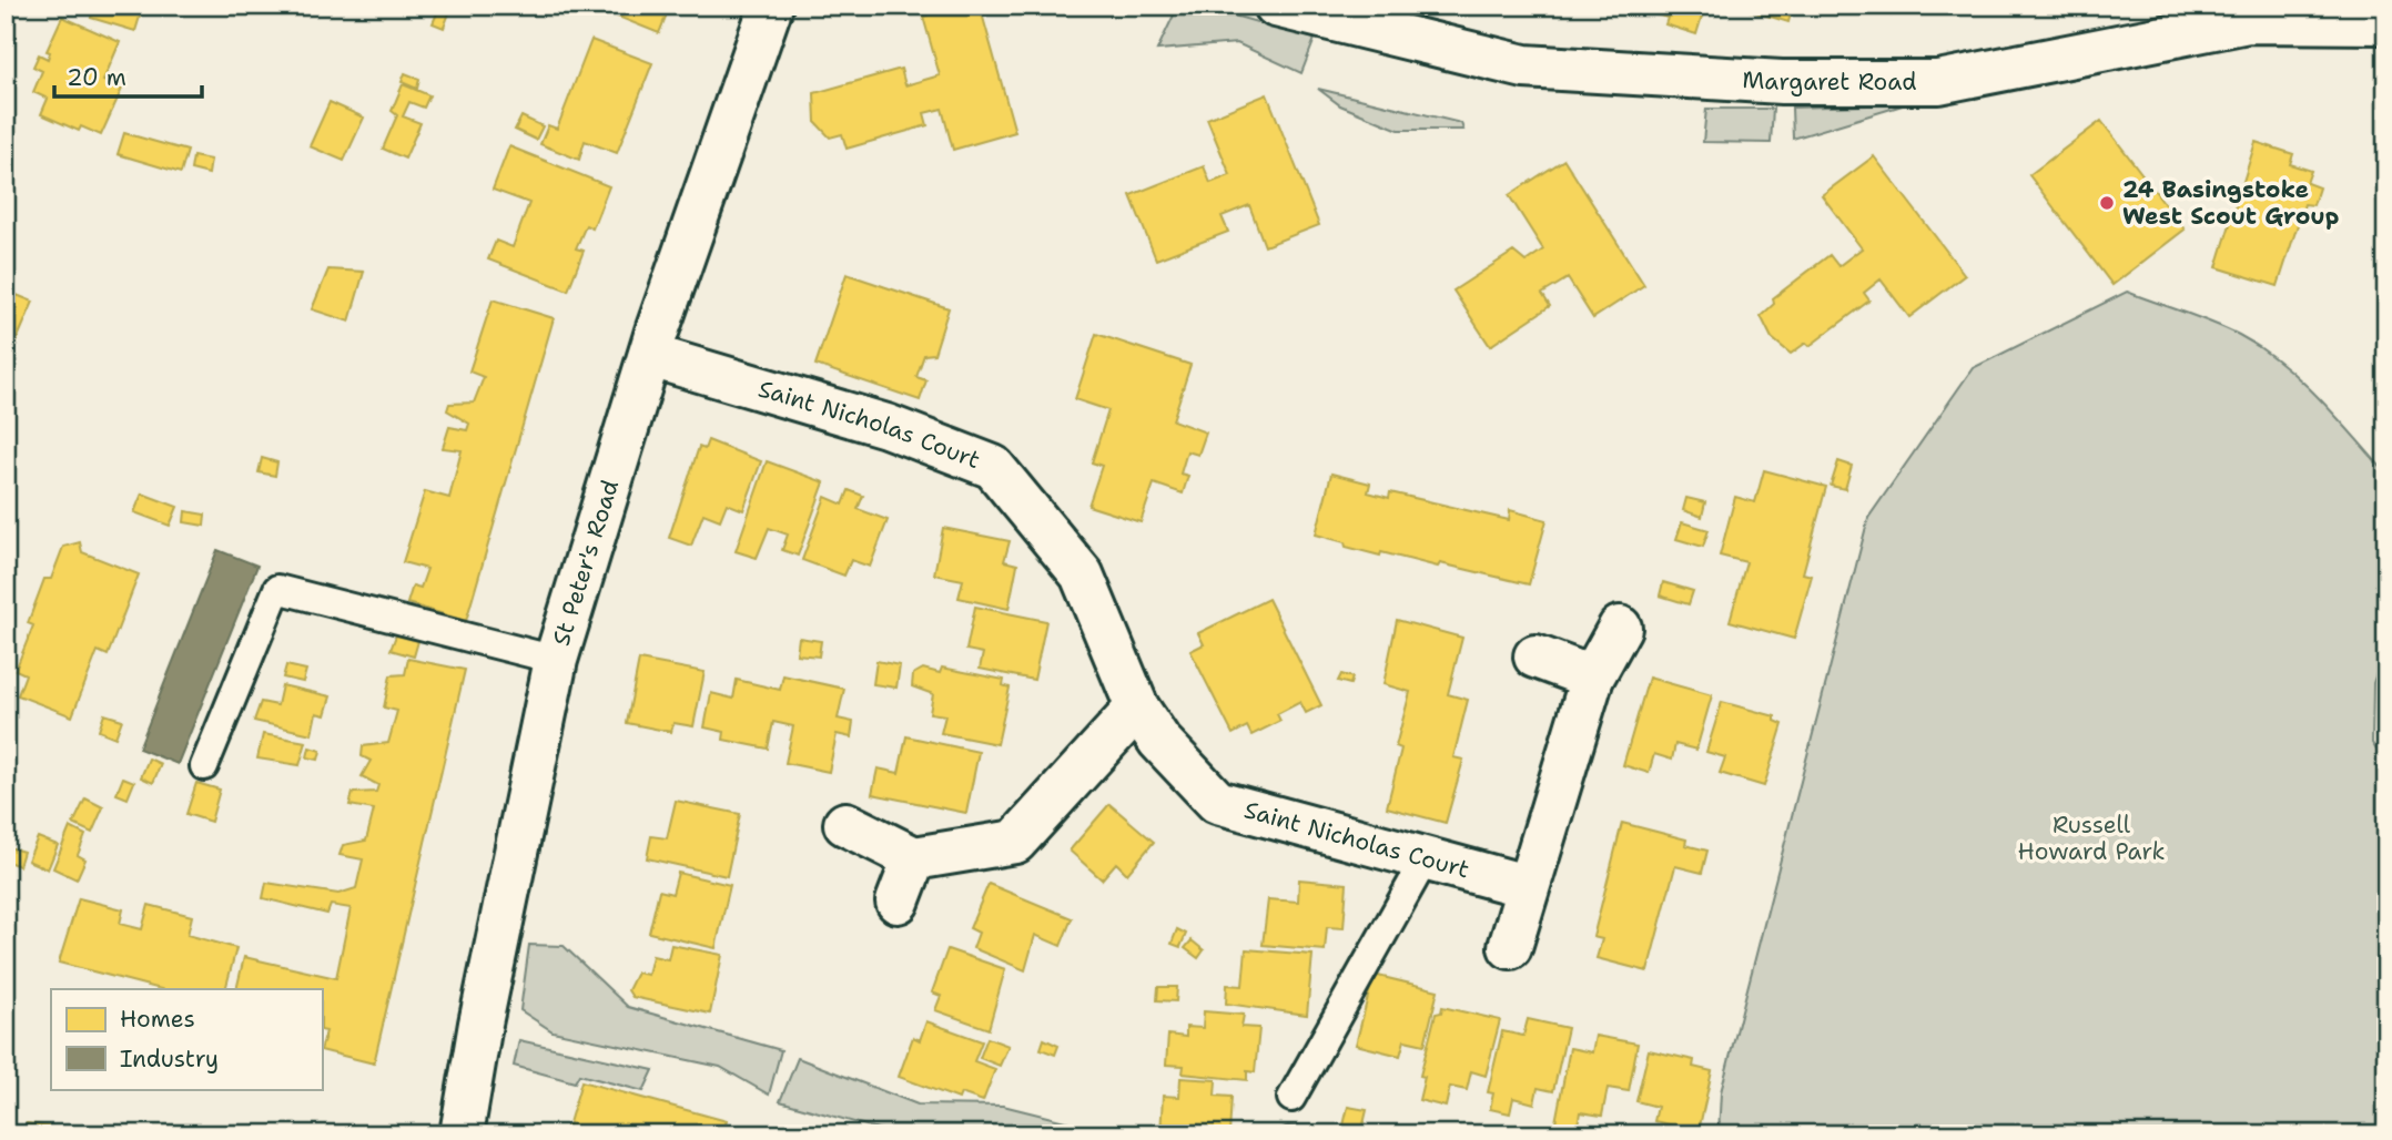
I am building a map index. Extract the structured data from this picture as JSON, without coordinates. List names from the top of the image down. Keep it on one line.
{"streets":{"street":["Margaret Road","Saint Nicholas Court","St Peter's Road"]},"crossings":[["Saint Nicholas Court","St Peter's Road"]],"parks":["Russell Howard Park"],"places":["24 Basingstoke West Scout Group"],"legend":["Homes","Industry"],"scale_bar":"20 m"}
